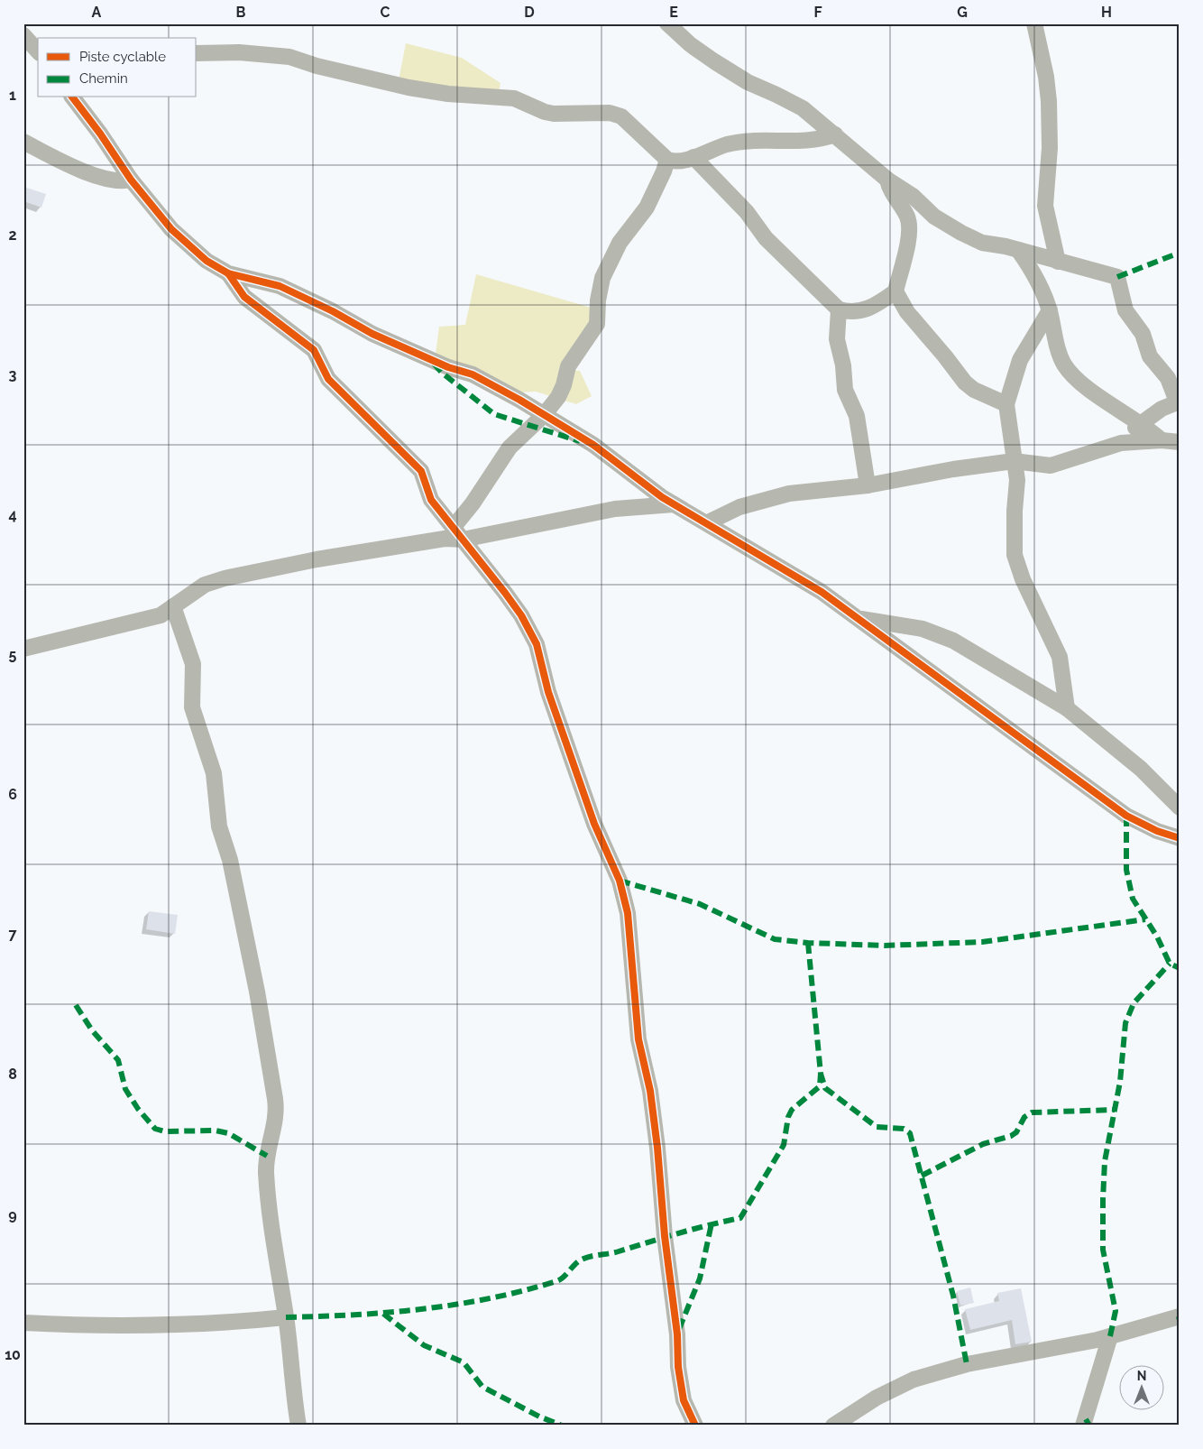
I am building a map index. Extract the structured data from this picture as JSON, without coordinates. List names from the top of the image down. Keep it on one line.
{"legend":["Piste cyclable","Chemin"],"north":"top","grid":{"columns":["A","B","C","D","E","F","G","H"],"rows":["1","2","3","4","5","6","7","8","9","10"]}}
